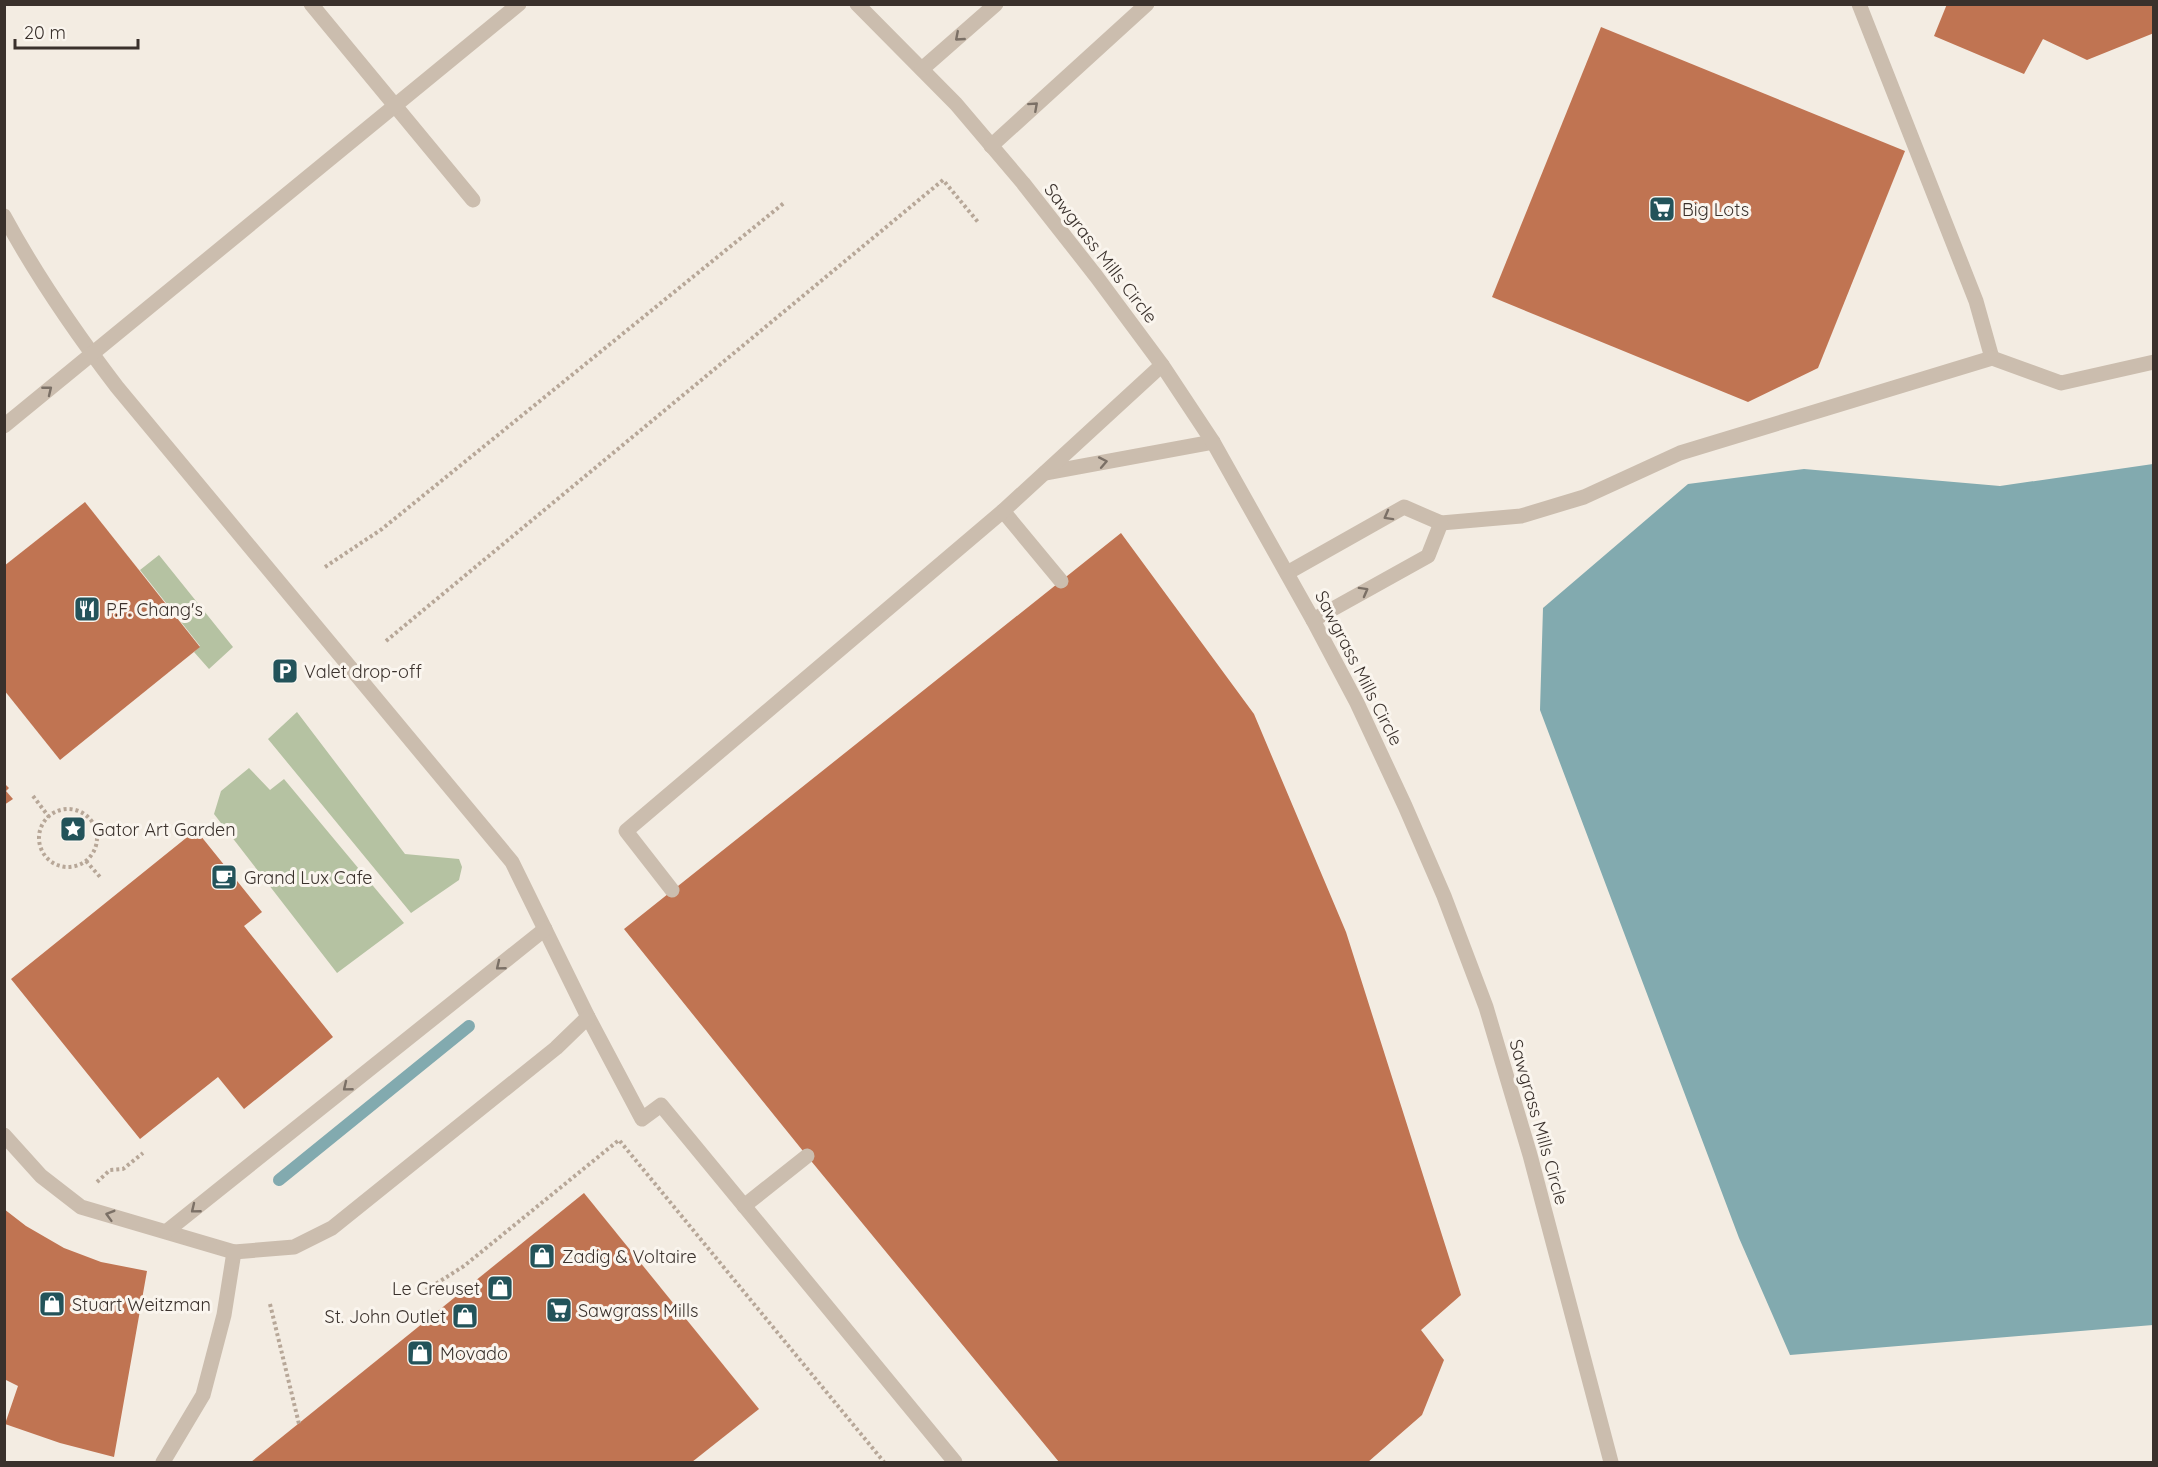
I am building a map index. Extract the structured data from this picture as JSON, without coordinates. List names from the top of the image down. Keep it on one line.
{"streets":{"street":["Sawgrass Mills Circle"]},"places":{"supermarket":["Big Lots","Sawgrass Mills"],"restaurant":["P.F. Chang's"],"parking":["Valet drop-off"],"place":["Gator Art Garden"],"cafe":["Grand Lux Cafe"],"shop":["Zadig & Voltaire","Le Creuset","Stuart Weitzman","St. John Outlet","Movado"]},"scale_bar":"20 m"}
